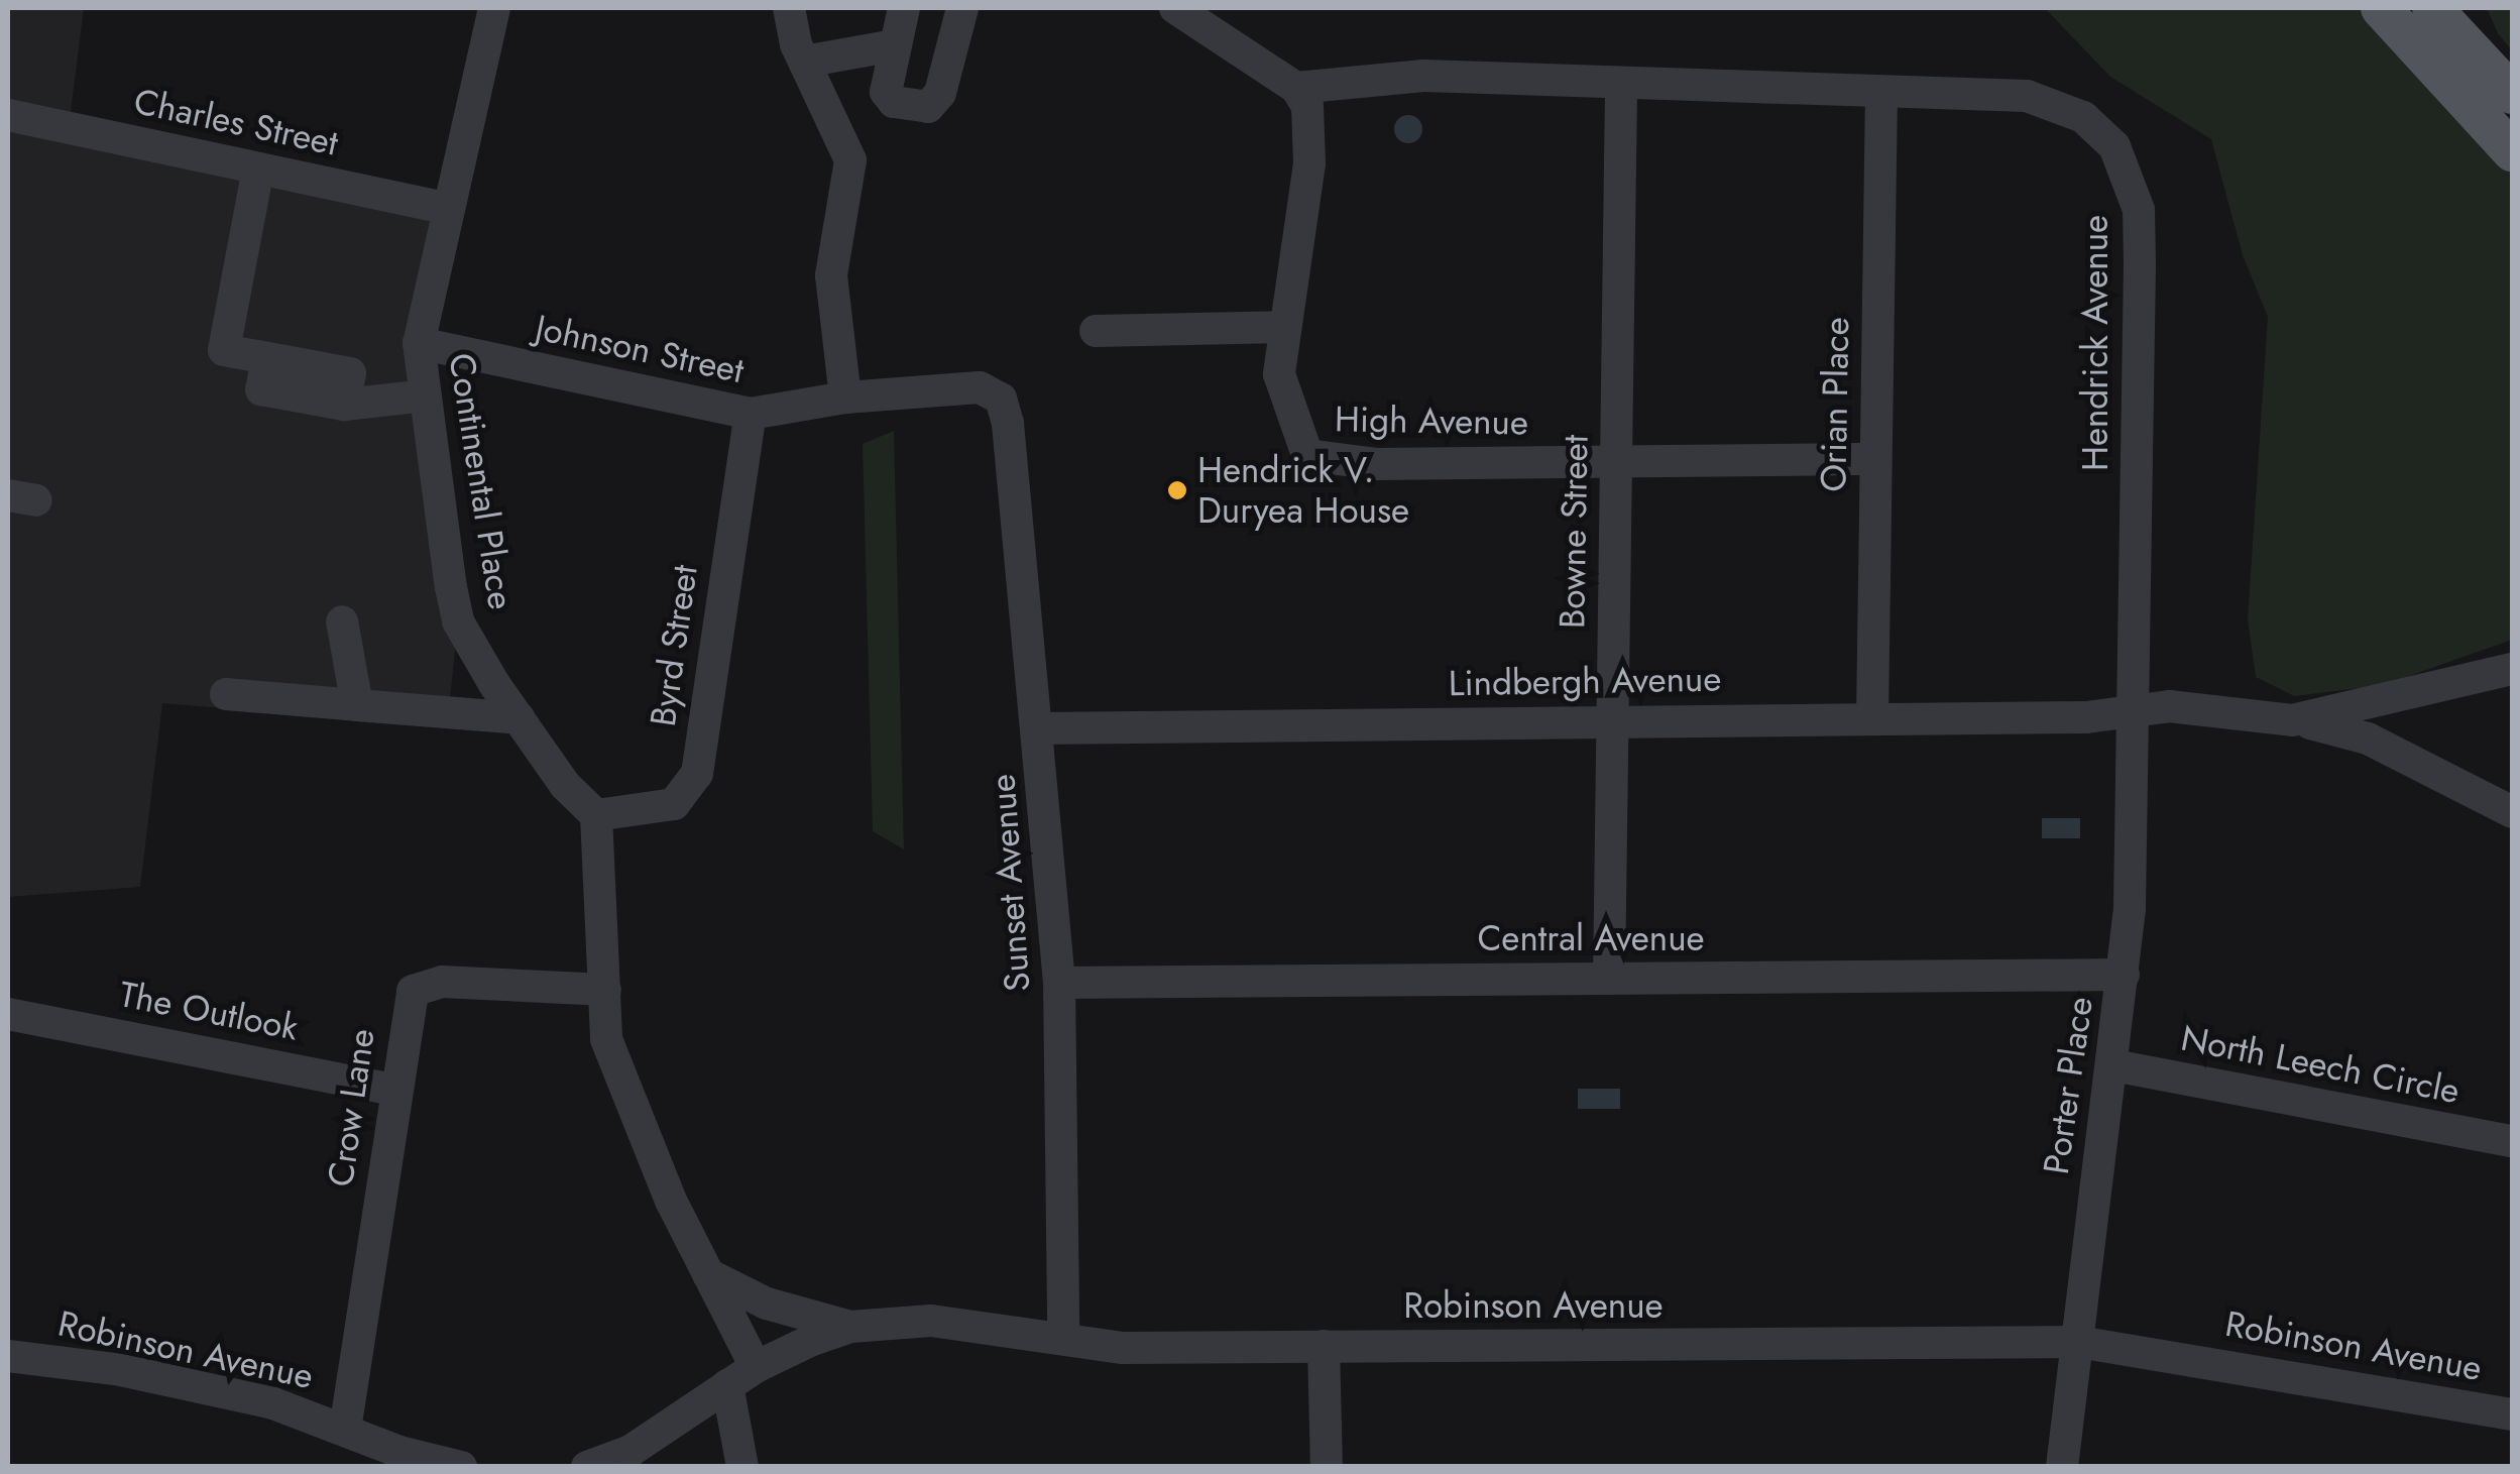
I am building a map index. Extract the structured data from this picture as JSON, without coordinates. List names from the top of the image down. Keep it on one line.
{"streets":{"street":["Charles Street","Hendrick Avenue","Johnson Street","Orian Place","High Avenue","Continental Place","Bowne Street","Byrd Street","Lindbergh Avenue","Sunset Avenue","Central Avenue","The Outlook","North Leech Circle","Porter Place","Crow Lane","Robinson Avenue"]},"crossings":[["Charles Street","Continental Place"],["Hendrick Avenue","Orian Place"],["Hendrick Avenue","High Avenue"],["Hendrick Avenue","Bowne Street"],["Hendrick Avenue","Lindbergh Avenue"],["Hendrick Avenue","Porter Place"],["Johnson Street","Continental Place"],["Johnson Street","Byrd Street"],["Johnson Street","Sunset Avenue"],["Orian Place","High Avenue"],["Orian Place","Lindbergh Avenue"],["High Avenue","Bowne Street"],["Continental Place","Byrd Street"],["Bowne Street","Lindbergh Avenue"],["Bowne Street","Central Avenue"],["Lindbergh Avenue","Sunset Avenue"],["Lindbergh Avenue","Porter Place"],["Sunset Avenue","Central Avenue"],["Sunset Avenue","Robinson Avenue"],["Central Avenue","Porter Place"],["The Outlook","Crow Lane"],["North Leech Circle","Porter Place"],["Porter Place","Robinson Avenue"],["Crow Lane","Robinson Avenue"]],"places":["Hendrick V. Duryea House"]}
